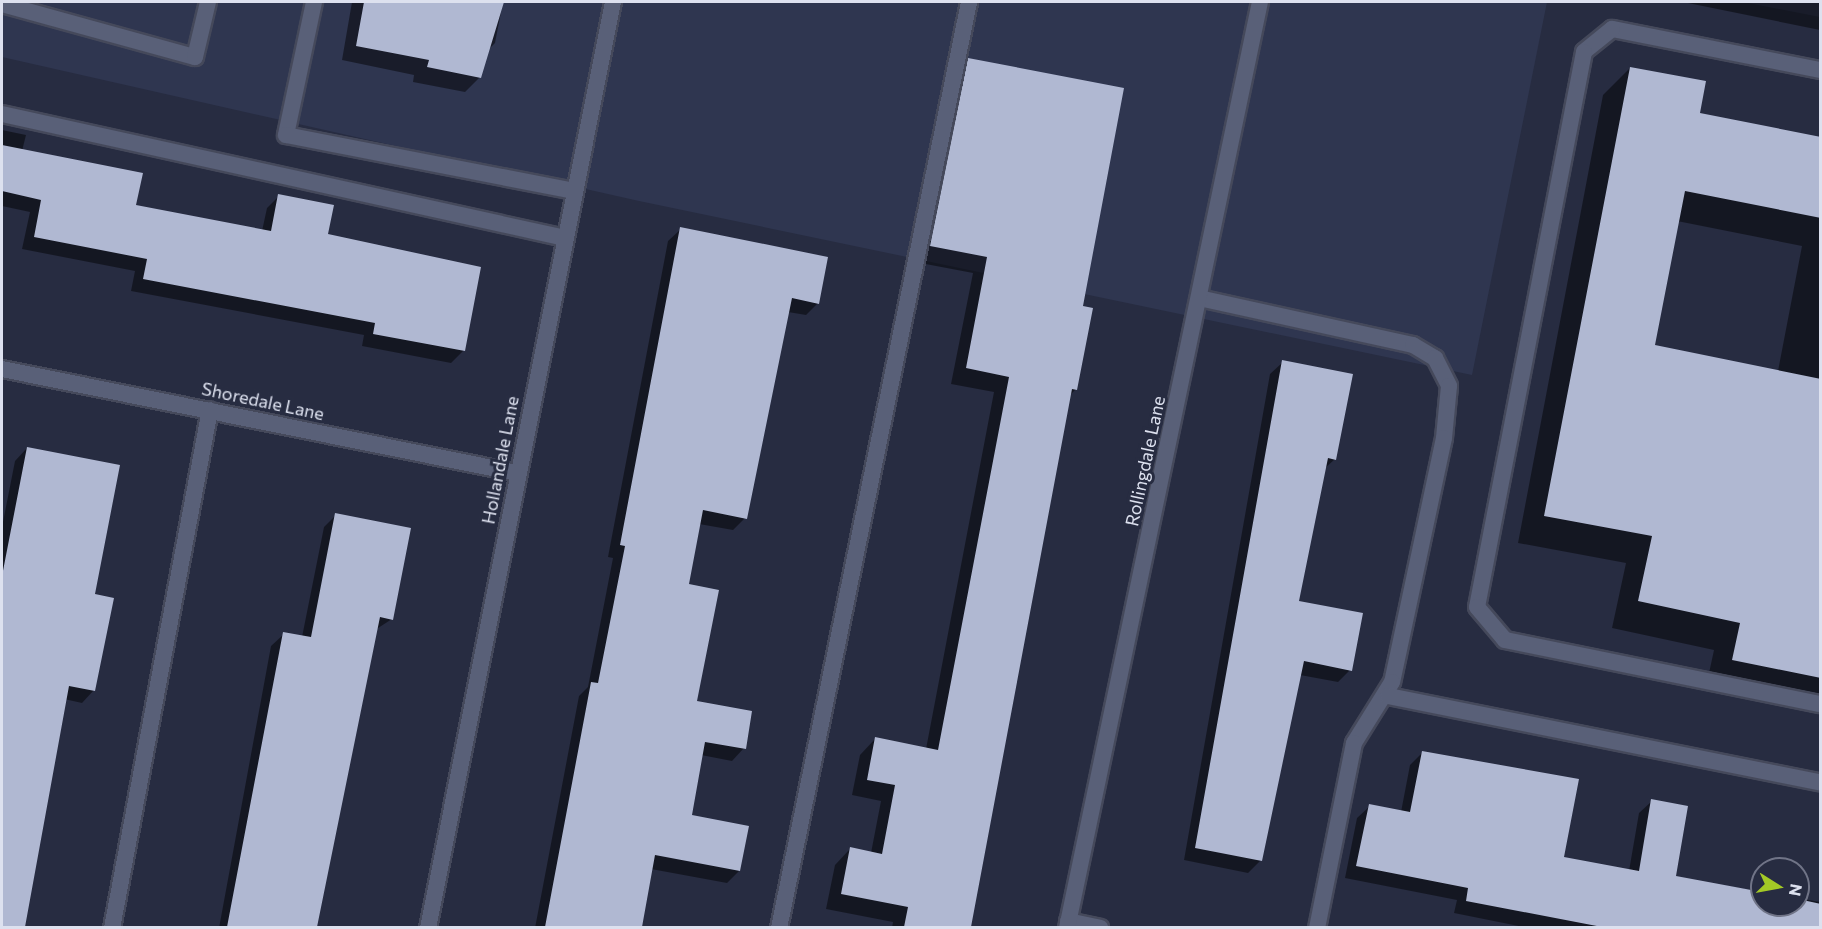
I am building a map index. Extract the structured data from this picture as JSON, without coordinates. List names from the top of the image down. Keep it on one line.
{"streets":{"street":["Shoredale Lane","Hollandale Lane","Rollingdale Lane"]},"crossings":[["Shoredale Lane","Hollandale Lane"]],"north":"right"}
